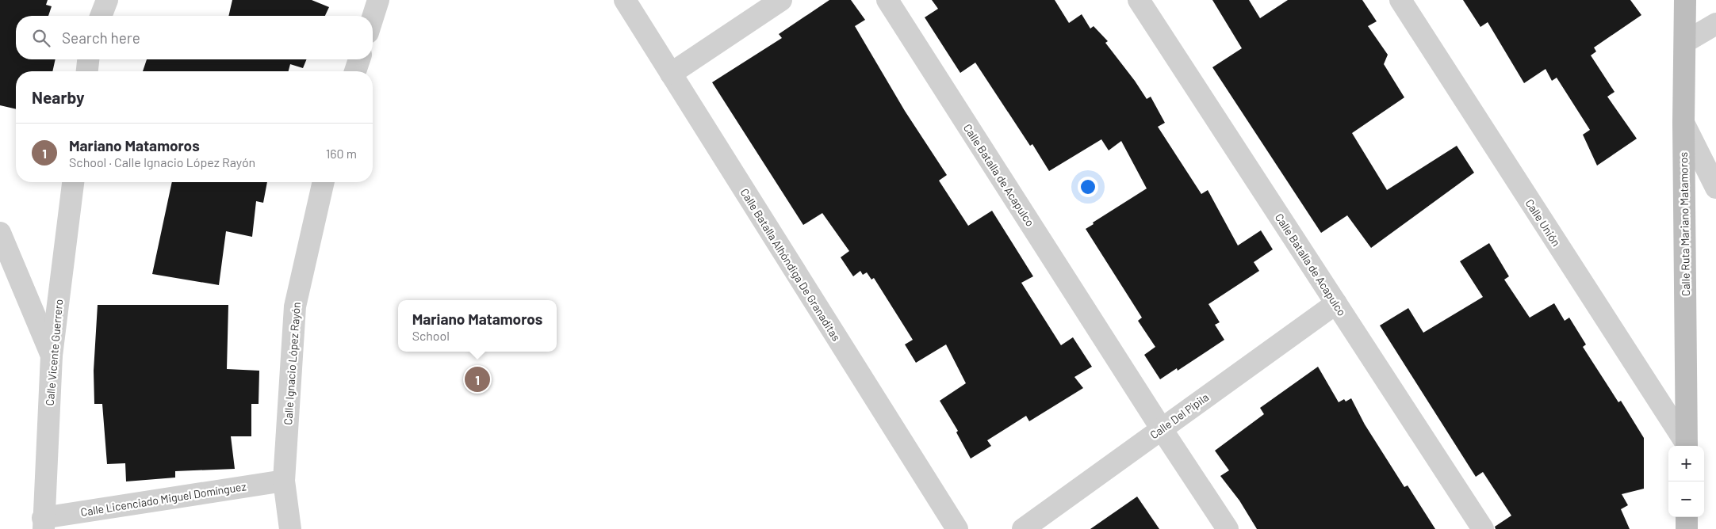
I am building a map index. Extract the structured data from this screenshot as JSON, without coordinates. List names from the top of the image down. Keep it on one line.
{"streets":{"main road":["Calle Ruta Mariano Matamoros"],"street":["Calle Batalla de Acapulco","Calle Unión","Calle Batalla Alhóndiga De Granaditas","Calle Vicente Guerrero","Calle Ignacio López Rayón","Calle Del Pípila","Calle Licenciado Miguel Domínguez"]},"crossings":[["Calle Batalla de Acapulco","Calle Del Pípila"],["Calle Vicente Guerrero","Calle Licenciado Miguel Domínguez"],["Calle Ignacio López Rayón","Calle Licenciado Miguel Domínguez"]],"page":{"search":"Search here","heading":"Nearby","list":[{"mark":"1","name":"Mariano Matamoros","note":"School · Calle Ignacio López Rayón","value":"160 m"}],"popup":["Mariano Matamoros","School"],"pins":"1","map_buttons":["+","−"]}}
